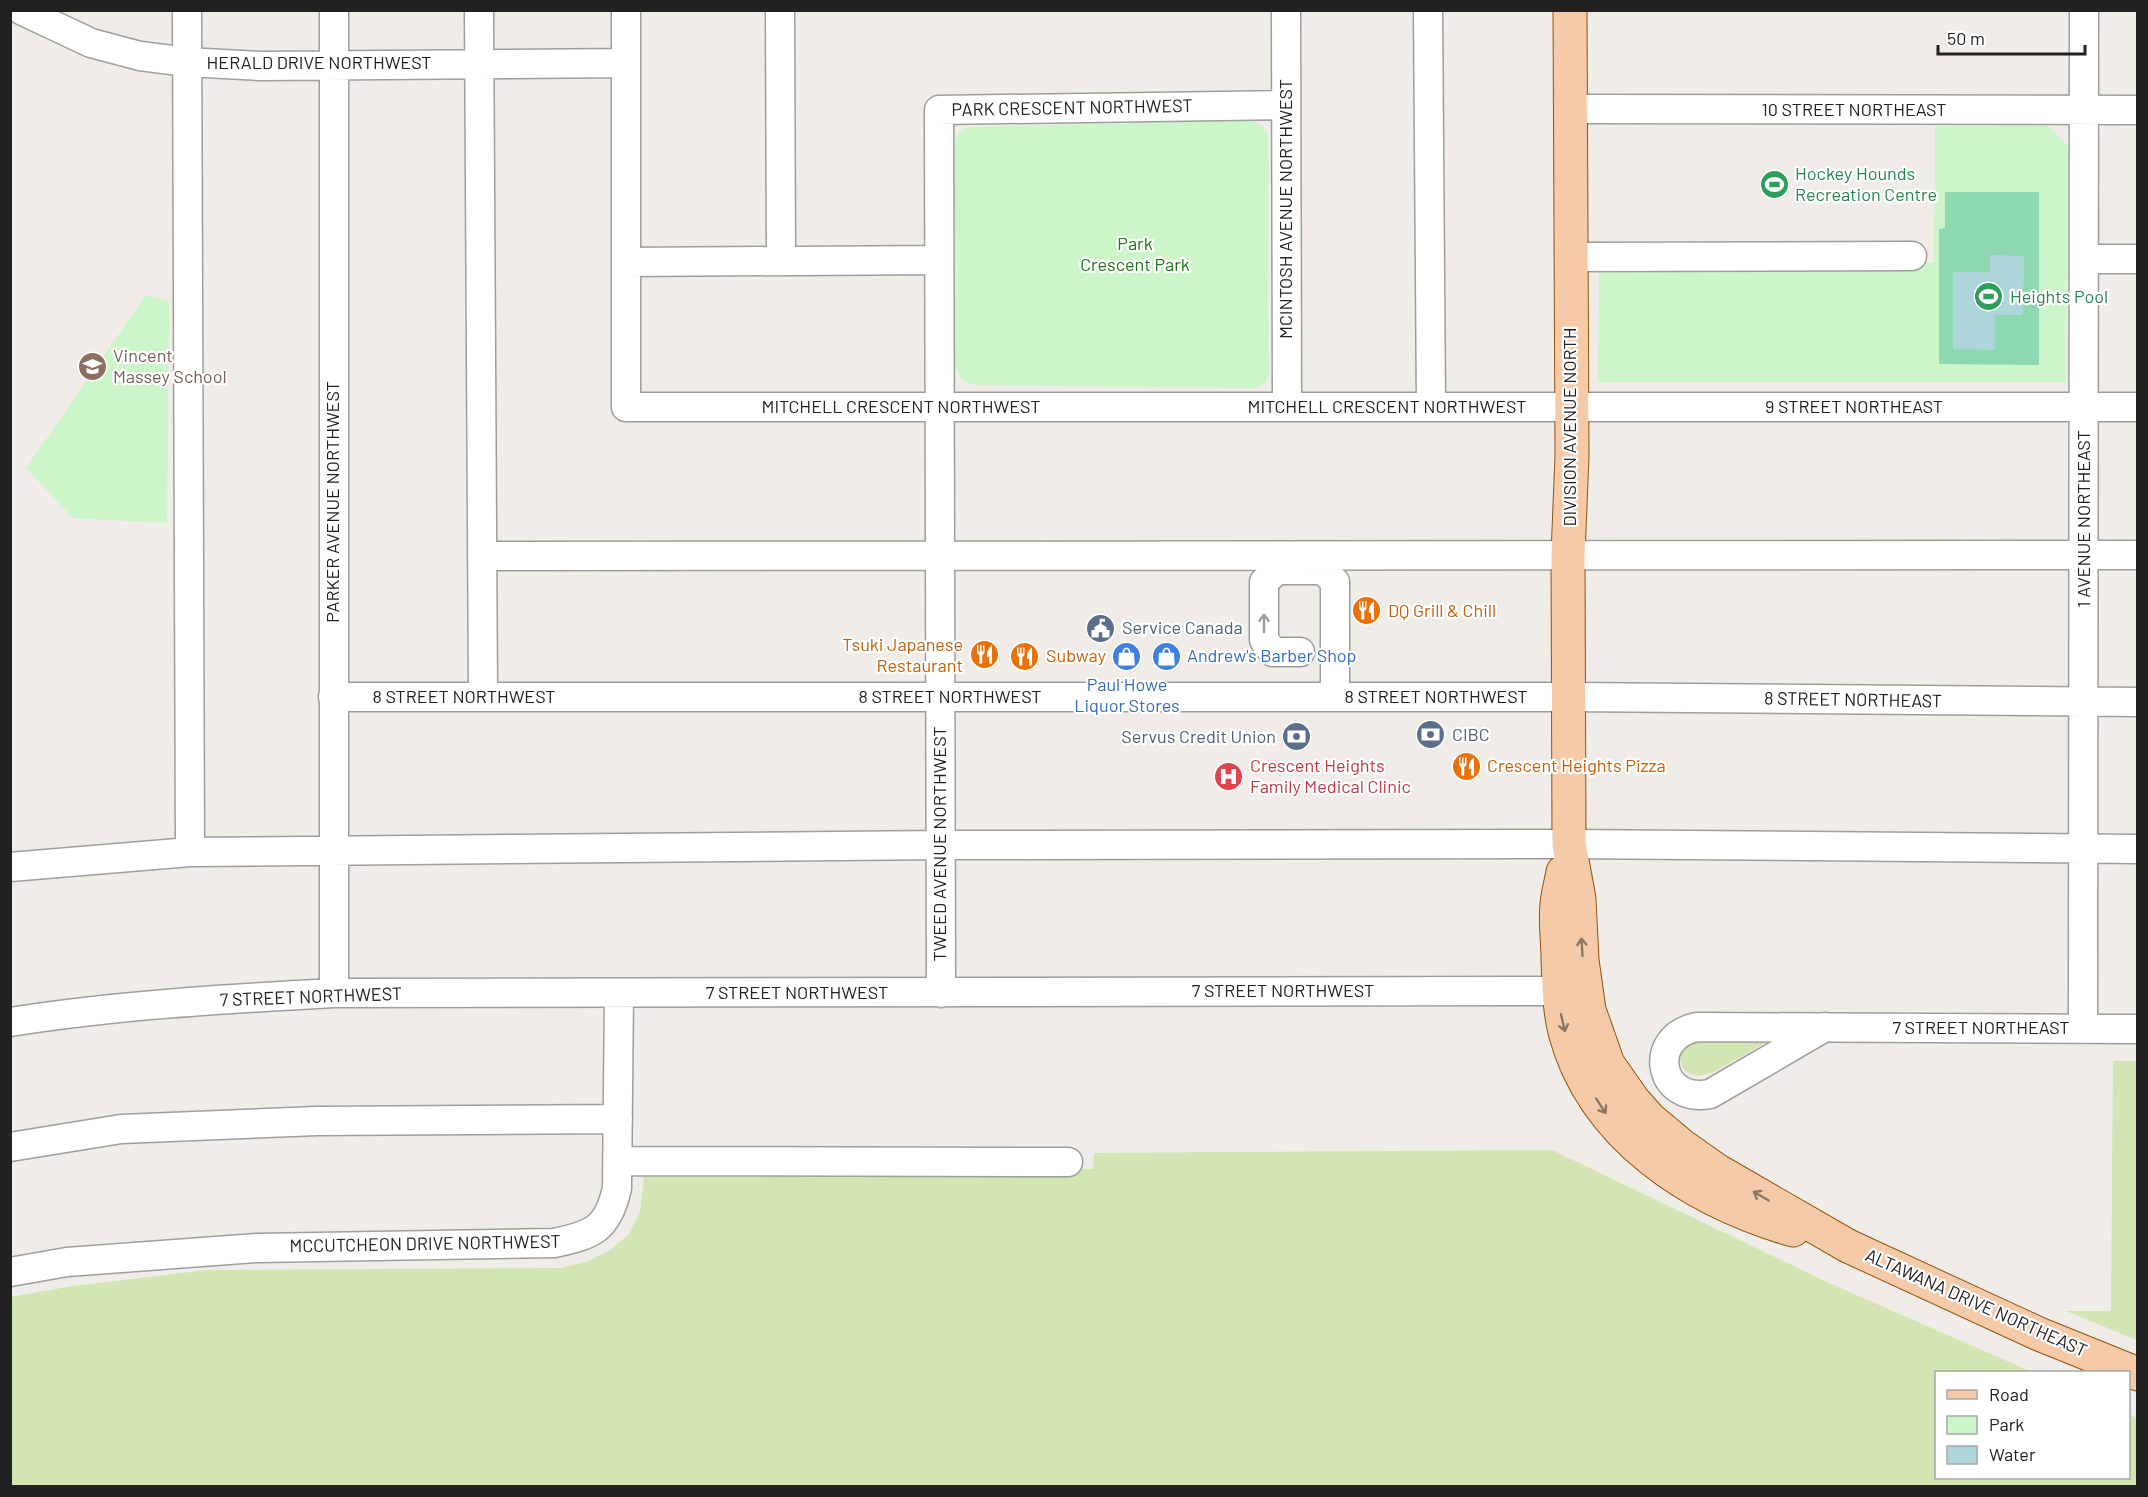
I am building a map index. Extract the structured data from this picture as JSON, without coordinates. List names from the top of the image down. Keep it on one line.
{"streets":{"main road":["DIVISION AVENUE NORTH","ALTAWANA DRIVE NORTHEAST"],"street":["HERALD DRIVE NORTHWEST","PARK CRESCENT NORTHWEST","10 STREET NORTHEAST","MCINTOSH AVENUE NORTHWEST","MITCHELL CRESCENT NORTHWEST","9 STREET NORTHEAST","PARKER AVENUE NORTHWEST","1 AVENUE NORTHEAST","8 STREET NORTHWEST","8 STREET NORTHEAST","TWEED AVENUE NORTHWEST","7 STREET NORTHWEST","7 STREET NORTHEAST","MCCUTCHEON DRIVE NORTHWEST"]},"crossings":[["HERALD DRIVE NORTHWEST","MITCHELL CRESCENT NORTHWEST"],["HERALD DRIVE NORTHWEST","PARKER AVENUE NORTHWEST"],["PARK CRESCENT NORTHWEST","MCINTOSH AVENUE NORTHWEST"],["PARK CRESCENT NORTHWEST","MITCHELL CRESCENT NORTHWEST"],["PARK CRESCENT NORTHWEST","TWEED AVENUE NORTHWEST"],["10 STREET NORTHEAST","DIVISION AVENUE NORTH"],["10 STREET NORTHEAST","1 AVENUE NORTHEAST"],["MCINTOSH AVENUE NORTHWEST","MITCHELL CRESCENT NORTHWEST"],["MITCHELL CRESCENT NORTHWEST","9 STREET NORTHEAST"],["MITCHELL CRESCENT NORTHWEST","DIVISION AVENUE NORTH"],["MITCHELL CRESCENT NORTHWEST","TWEED AVENUE NORTHWEST"],["9 STREET NORTHEAST","DIVISION AVENUE NORTH"],["9 STREET NORTHEAST","1 AVENUE NORTHEAST"],["DIVISION AVENUE NORTH","8 STREET NORTHWEST"],["DIVISION AVENUE NORTH","8 STREET NORTHEAST"],["DIVISION AVENUE NORTH","7 STREET NORTHWEST"],["DIVISION AVENUE NORTH","ALTAWANA DRIVE NORTHEAST"],["PARKER AVENUE NORTHWEST","8 STREET NORTHWEST"],["PARKER AVENUE NORTHWEST","7 STREET NORTHWEST"],["1 AVENUE NORTHEAST","8 STREET NORTHEAST"],["1 AVENUE NORTHEAST","7 STREET NORTHEAST"],["8 STREET NORTHWEST","8 STREET NORTHEAST"],["8 STREET NORTHWEST","TWEED AVENUE NORTHWEST"],["TWEED AVENUE NORTHWEST","7 STREET NORTHWEST"],["7 STREET NORTHWEST","MCCUTCHEON DRIVE NORTHWEST"]],"parks":["Park Crescent Park"],"places":{"sports":["Hockey Hounds Recreation Centre","Heights Pool"],"school or university":["Vincent Massey School"],"restaurant":["DQ Grill & Chill","Tsuki Japanese Restaurant","Subway","Crescent Heights Pizza"],"public building":["Service Canada"],"shop":["Paul Howe Liquor Stores","Andrew's Barber Shop"],"bank":["CIBC","Servus Credit Union"],"hospital":["Crescent Heights Family Medical Clinic"]},"legend":["Road","Park","Water"],"scale_bar":"50 m"}
